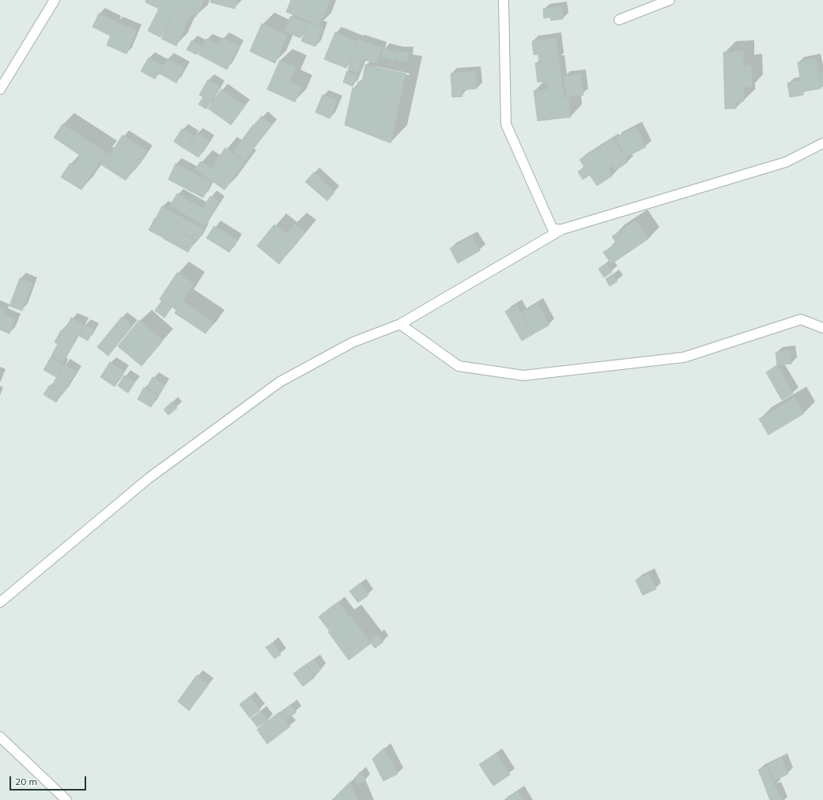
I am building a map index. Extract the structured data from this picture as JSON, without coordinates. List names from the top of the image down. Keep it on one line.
{"scale_bar":"20 m"}
